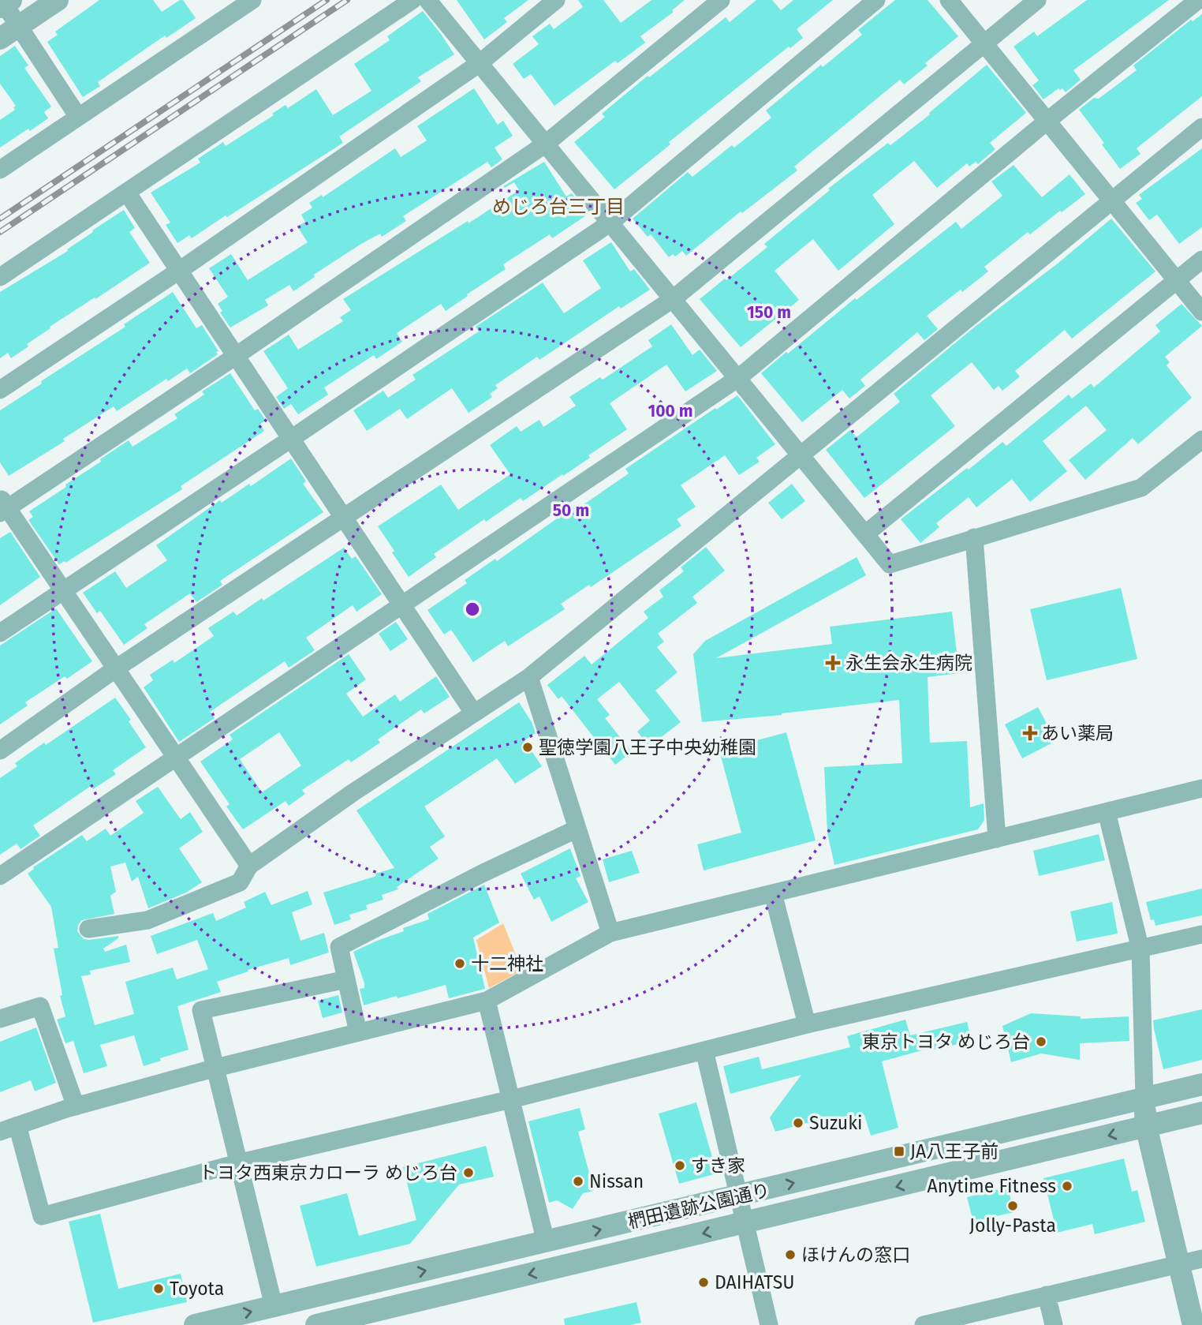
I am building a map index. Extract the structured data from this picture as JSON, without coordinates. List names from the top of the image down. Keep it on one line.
{"streets":{"street":["椚田遺跡公園通り"]},"districts":["めじろ台三丁目"],"places":{"health":["永生会永生病院","あい薬局"],"other":["聖徳学園八王子中央幼稚園","十二神社","東京トヨタ めじろ台","Suzuki","すき家","トヨタ西東京カローラ めじろ台","Nissan","Anytime Fitness","Jolly-Pasta","ほけんの窓口","DAIHATSU","Toyota"],"transit":["JA八王子前"]},"rings":["150 m","100 m","50 m"]}
